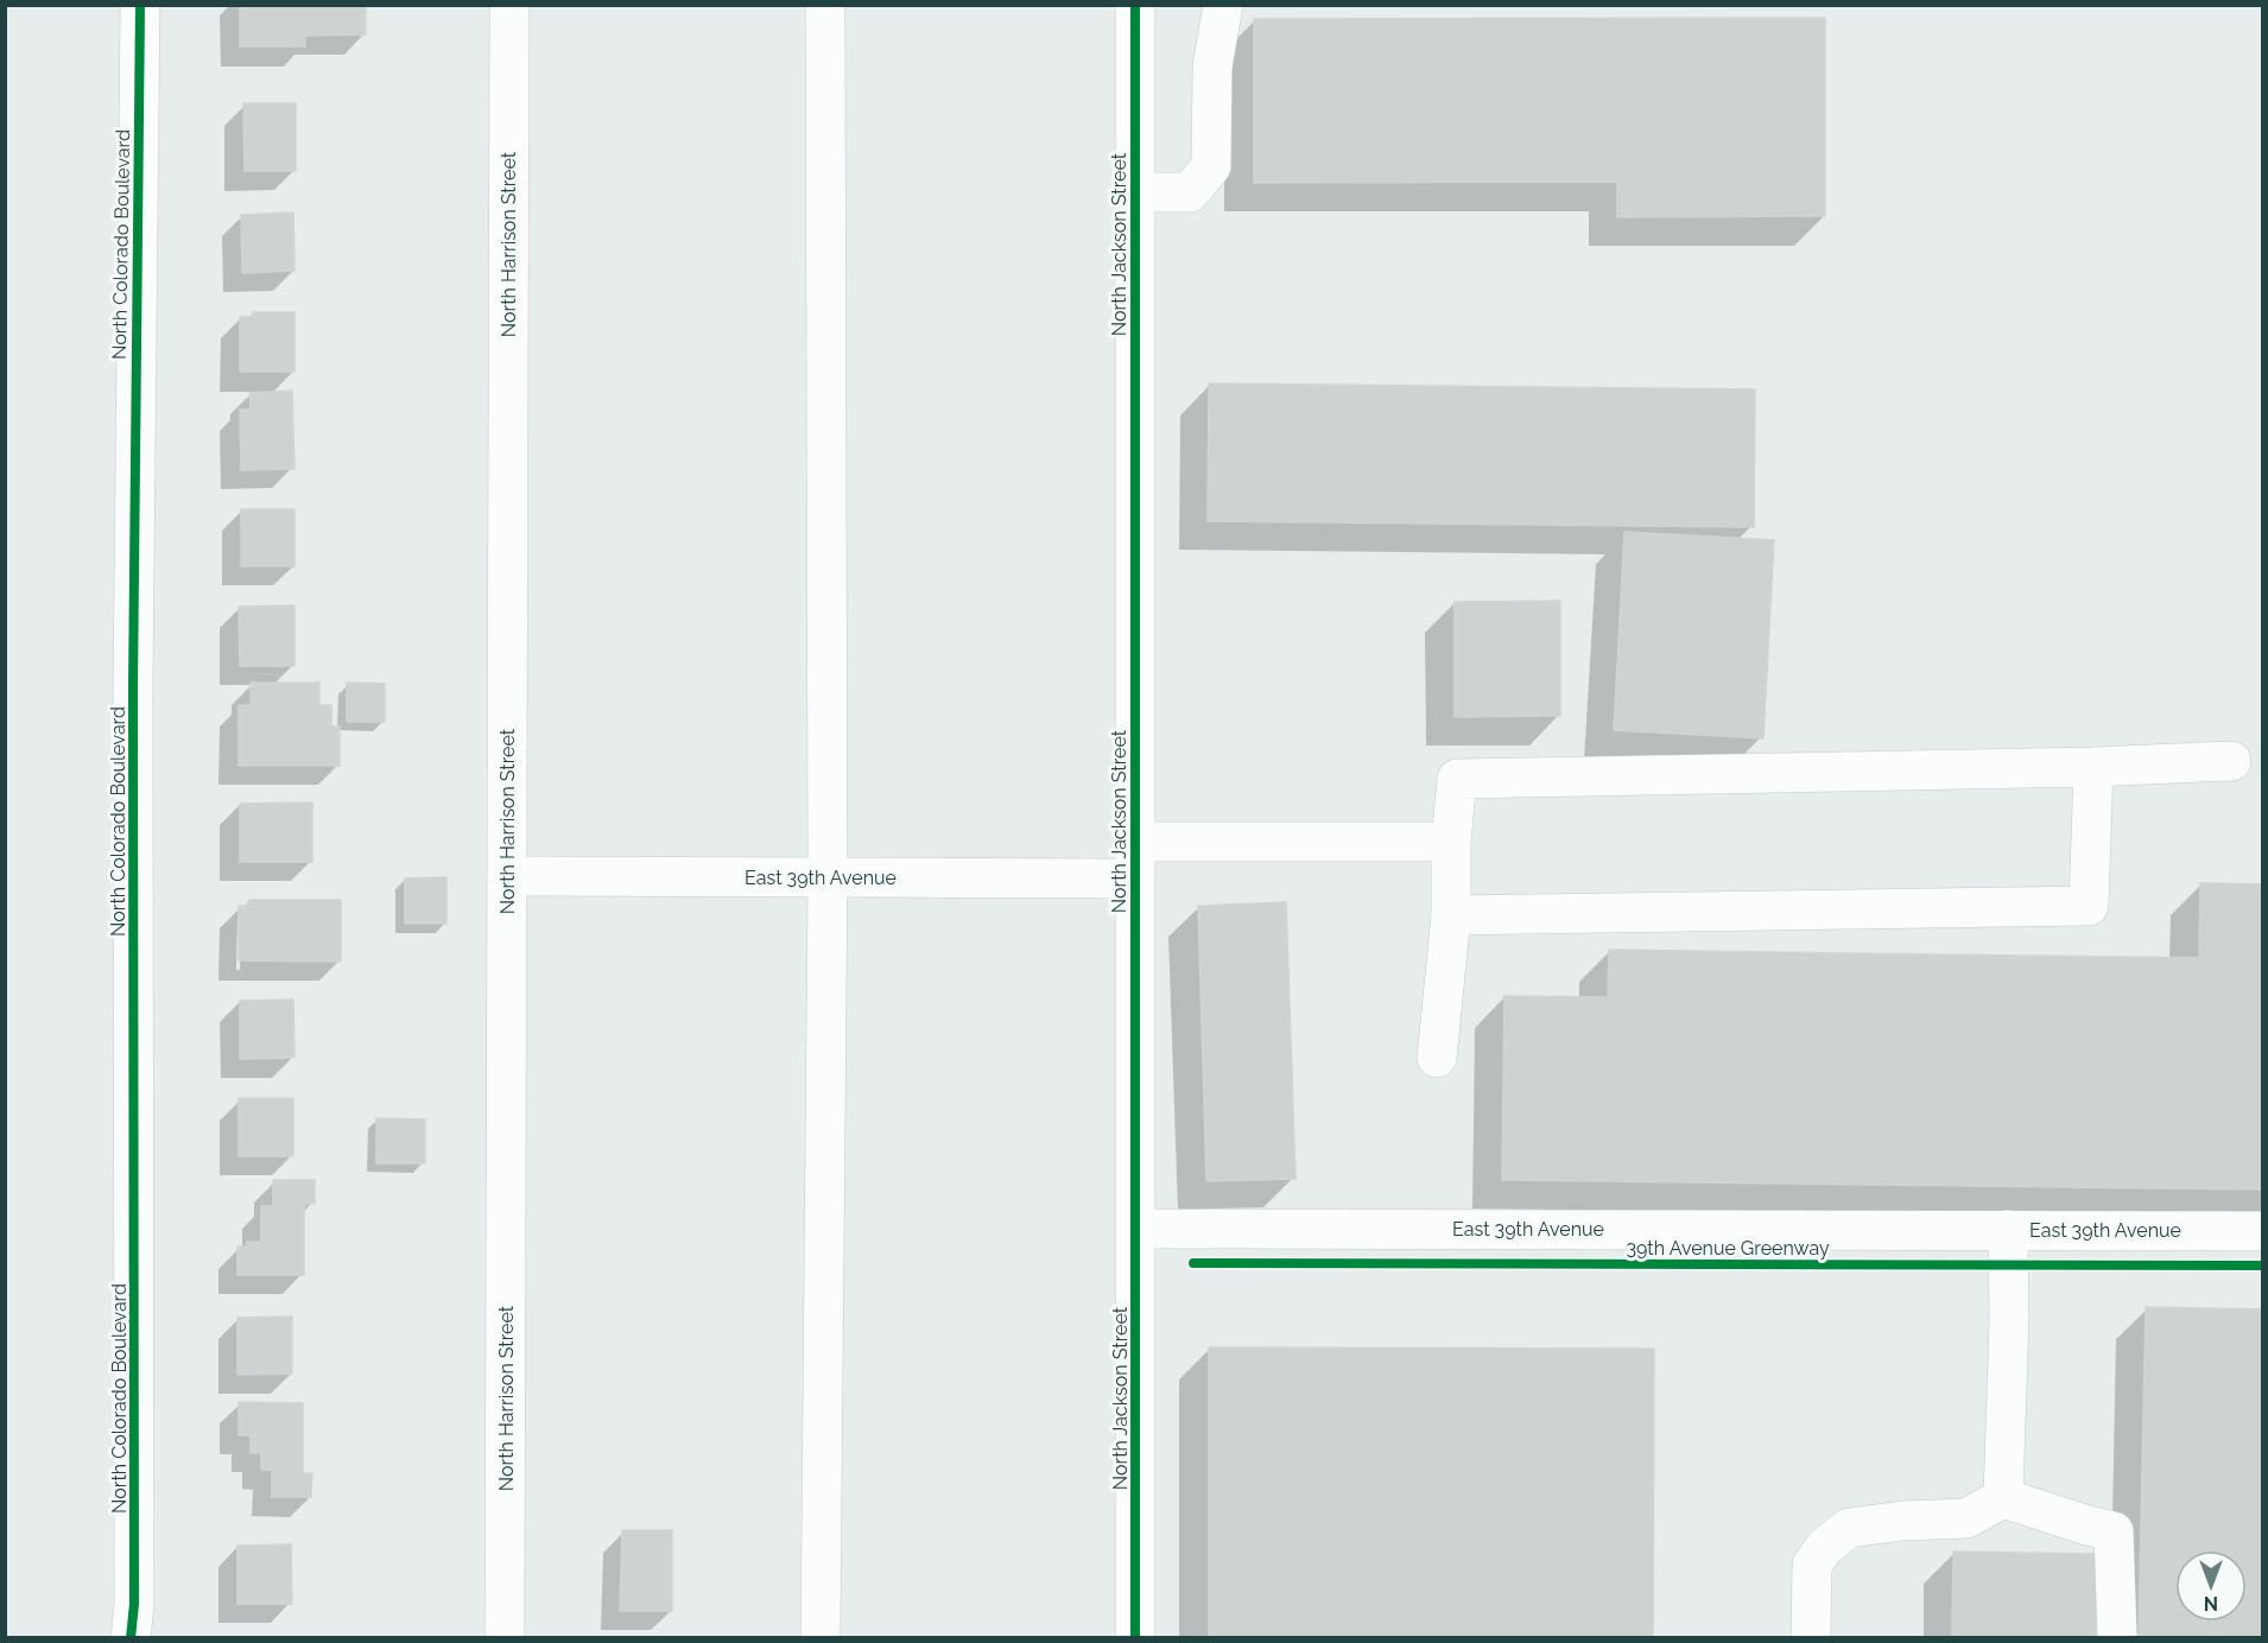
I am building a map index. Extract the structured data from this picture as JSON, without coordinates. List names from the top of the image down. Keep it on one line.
{"streets":{"street":["North Colorado Boulevard","North Harrison Street","North Jackson Street","East 39th Avenue"],"cycle path":["39th Avenue Greenway"]},"crossings":[["North Harrison Street","East 39th Avenue"],["North Jackson Street","East 39th Avenue"]],"north":"bottom"}
